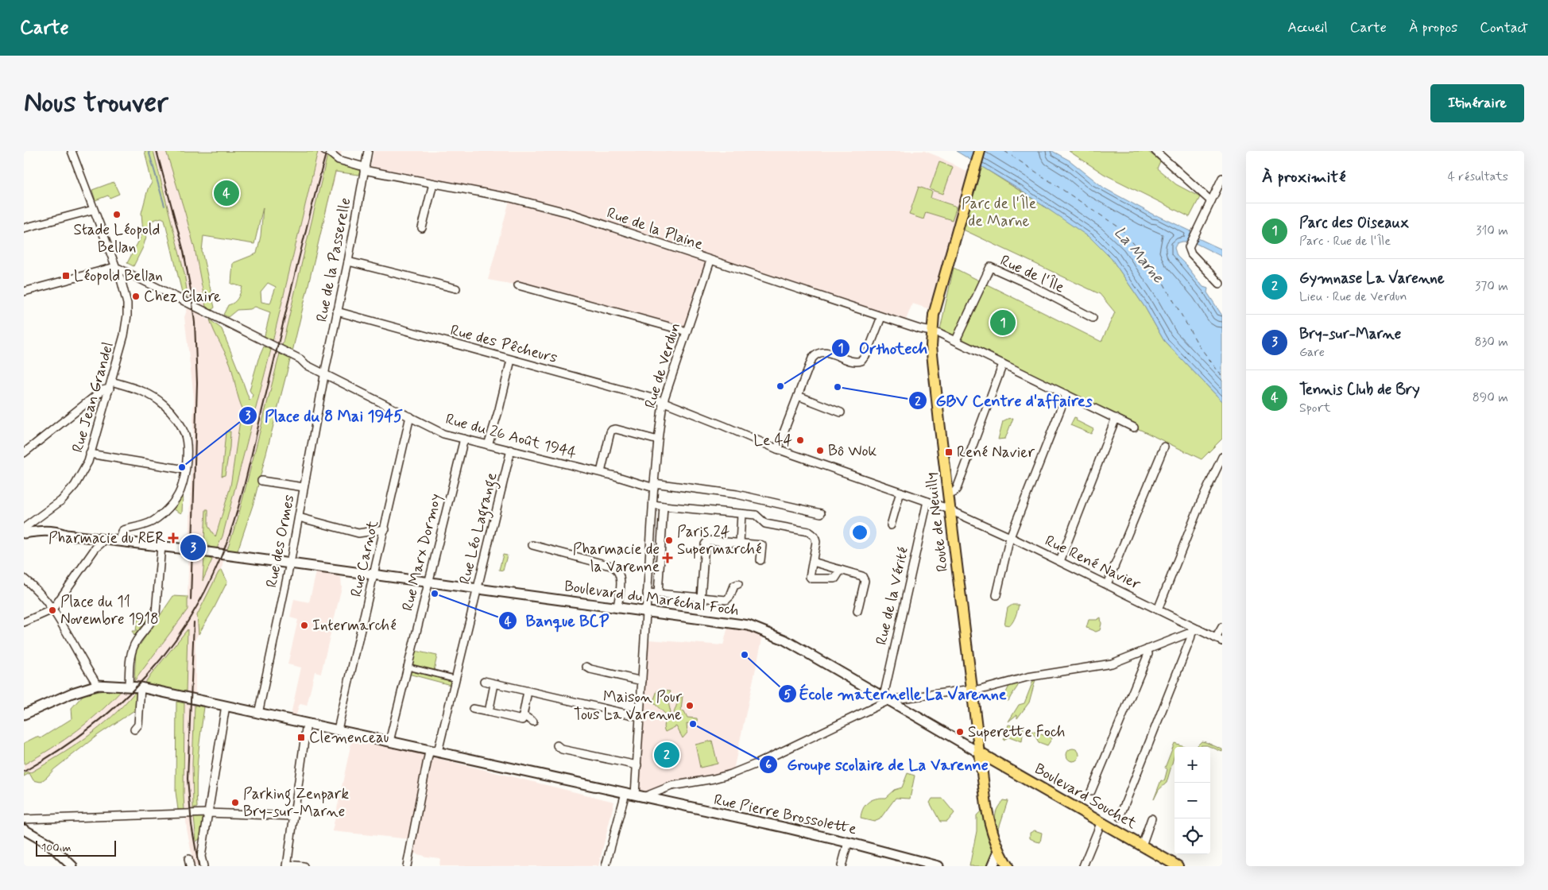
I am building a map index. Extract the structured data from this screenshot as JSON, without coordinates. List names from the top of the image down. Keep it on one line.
{"streets":{"main road":["Route de Neuilly","Boulevard du Maréchal Foch","Boulevard Souchet","Rue Pierre Brossolette"],"street":["Rue de la Plaine","Rue de la Passerelle","Rue de l'Île","Rue des Pêcheurs","Rue de Verdun","Rue Jean Grandel","Rue du 26 Août 1944","Rue Léo Lagrange","Rue des Ormes","Rue Marx Dormoy","Rue Carnot","Rue René Navier","Rue de la Vérité"]},"crossings":[["Rue de la Plaine","Rue de la Passerelle"],["Rue de la Plaine","Rue de l'Île"],["Rue de la Plaine","Rue de Verdun"],["Rue de la Plaine","Route de Neuilly"],["Rue de la Passerelle","Rue des Pêcheurs"],["Rue de la Passerelle","Rue du 26 Août 1944"],["Rue de la Passerelle","Rue des Ormes"],["Rue des Pêcheurs","Rue de Verdun"],["Rue des Pêcheurs","Rue René Navier"],["Rue de Verdun","Rue du 26 Août 1944"],["Rue de Verdun","Boulevard du Maréchal Foch"],["Rue de Verdun","Rue Pierre Brossolette"],["Rue Jean Grandel","Rue du 26 Août 1944"],["Rue du 26 Août 1944","Rue Léo Lagrange"],["Rue du 26 Août 1944","Rue des Ormes"],["Rue du 26 Août 1944","Rue Marx Dormoy"],["Rue du 26 Août 1944","Rue Carnot"],["Route de Neuilly","Rue René Navier"],["Route de Neuilly","Boulevard du Maréchal Foch"],["Route de Neuilly","Boulevard Souchet"],["Rue Léo Lagrange","Boulevard du Maréchal Foch"],["Rue Léo Lagrange","Rue Pierre Brossolette"],["Rue des Ormes","Boulevard du Maréchal Foch"],["Rue des Ormes","Rue Pierre Brossolette"],["Rue Marx Dormoy","Boulevard du Maréchal Foch"],["Rue Marx Dormoy","Rue Pierre Brossolette"],["Rue Carnot","Boulevard du Maréchal Foch"],["Rue Carnot","Rue Pierre Brossolette"],["Rue René Navier","Rue de la Vérité"],["Rue de la Vérité","Boulevard du Maréchal Foch"],["Boulevard du Maréchal Foch","Boulevard Souchet"]],"water":["La Marne"],"parks":["Parc de l'Île de Marne"],"places":{"other":["Stade Léopold Bellan","Chez Claire","Orthotech","GBV Centre d'affaires","Le 44","Bô Wok","Place du 8 Mai 1945","Paris 24 Supermarché","Banque BCP","Place du 11 Novembre 1918","Intermarché","École maternelle La Varenne","Maison Pour Tous La Varenne","Groupe scolaire de La Varenne","Superette Foch","Parking Zenpark Bry-sur-Marne"],"transit":["Léopold Bellan","René Navier","Clemenceau"],"health":["Pharmacie du RER","Pharmacie de la Varenne"]},"scale_bar":"100 m","page":{"header":"Carte","nav":["Accueil","Carte","À propos","Contact"],"buttons":"Itinéraire","title":"Nous trouver","heading":["À proximité","4 résultats"],"pins":["4","1","3","2"],"list":[{"mark":"1","name":"Parc des Oiseaux","note":"Parc · Rue de l'Île","value":"310 m"},{"mark":"2","name":"Gymnase La Varenne","note":"Lieu · Rue de Verdun","value":"370 m"},{"mark":"3","name":"Bry-sur-Marne","note":"Gare","value":"830 m"},{"mark":"4","name":"Tennis Club de Bry","note":"Sport","value":"890 m"}],"map_buttons":["+","−"],"scale":"100 m"}}
